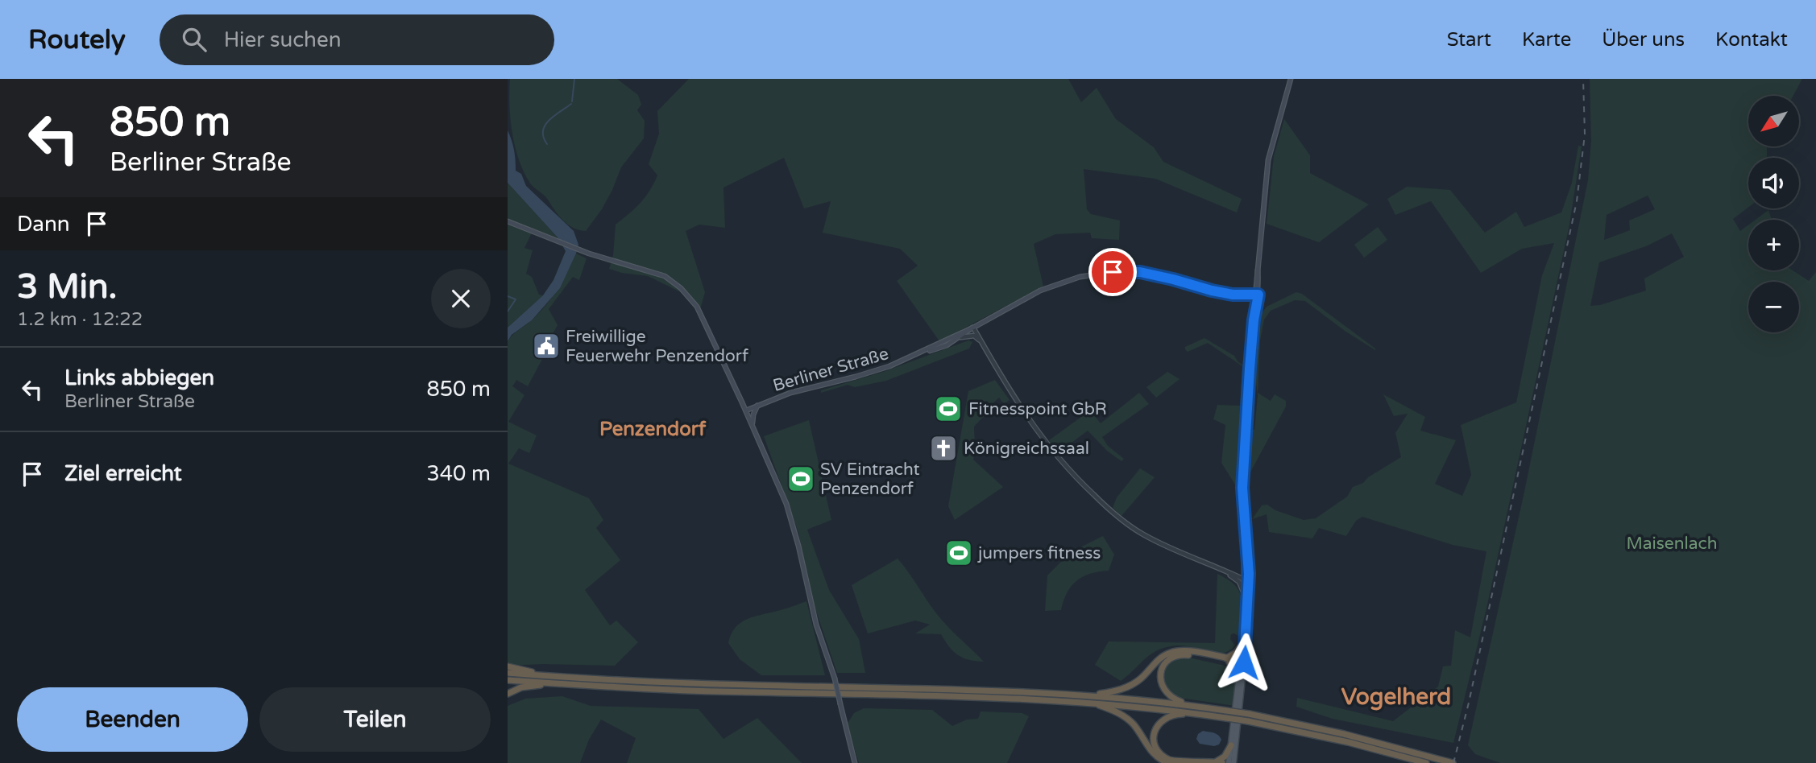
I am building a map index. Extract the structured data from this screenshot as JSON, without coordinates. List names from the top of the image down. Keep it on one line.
{"streets":{"main road":["Berliner Straße"]},"districts":["Penzendorf","Vogelherd"],"parks":["Maisenlach"],"places":{"public building":["Freiwillige Feuerwehr Penzendorf"],"sports":["Fitnesspoint GbR","SV Eintracht Penzendorf","jumpers fitness"],"church":["Königreichssaal"]},"north":"bottom left","page":{"header":"Routely","search":"Hier suchen","nav":["Start","Karte","Über uns","Kontakt"],"turn":["850 m","Berliner Straße"],"map_buttons":["+","−"],"then":"Dann","heading":["3 Min.","1.2 km · 12:22"],"list":[{"name":"Links abbiegen","note":"Berliner Straße","value":"850 m"},{"name":"Ziel erreicht","value":"340 m"}],"buttons":["Beenden","Teilen"]}}
